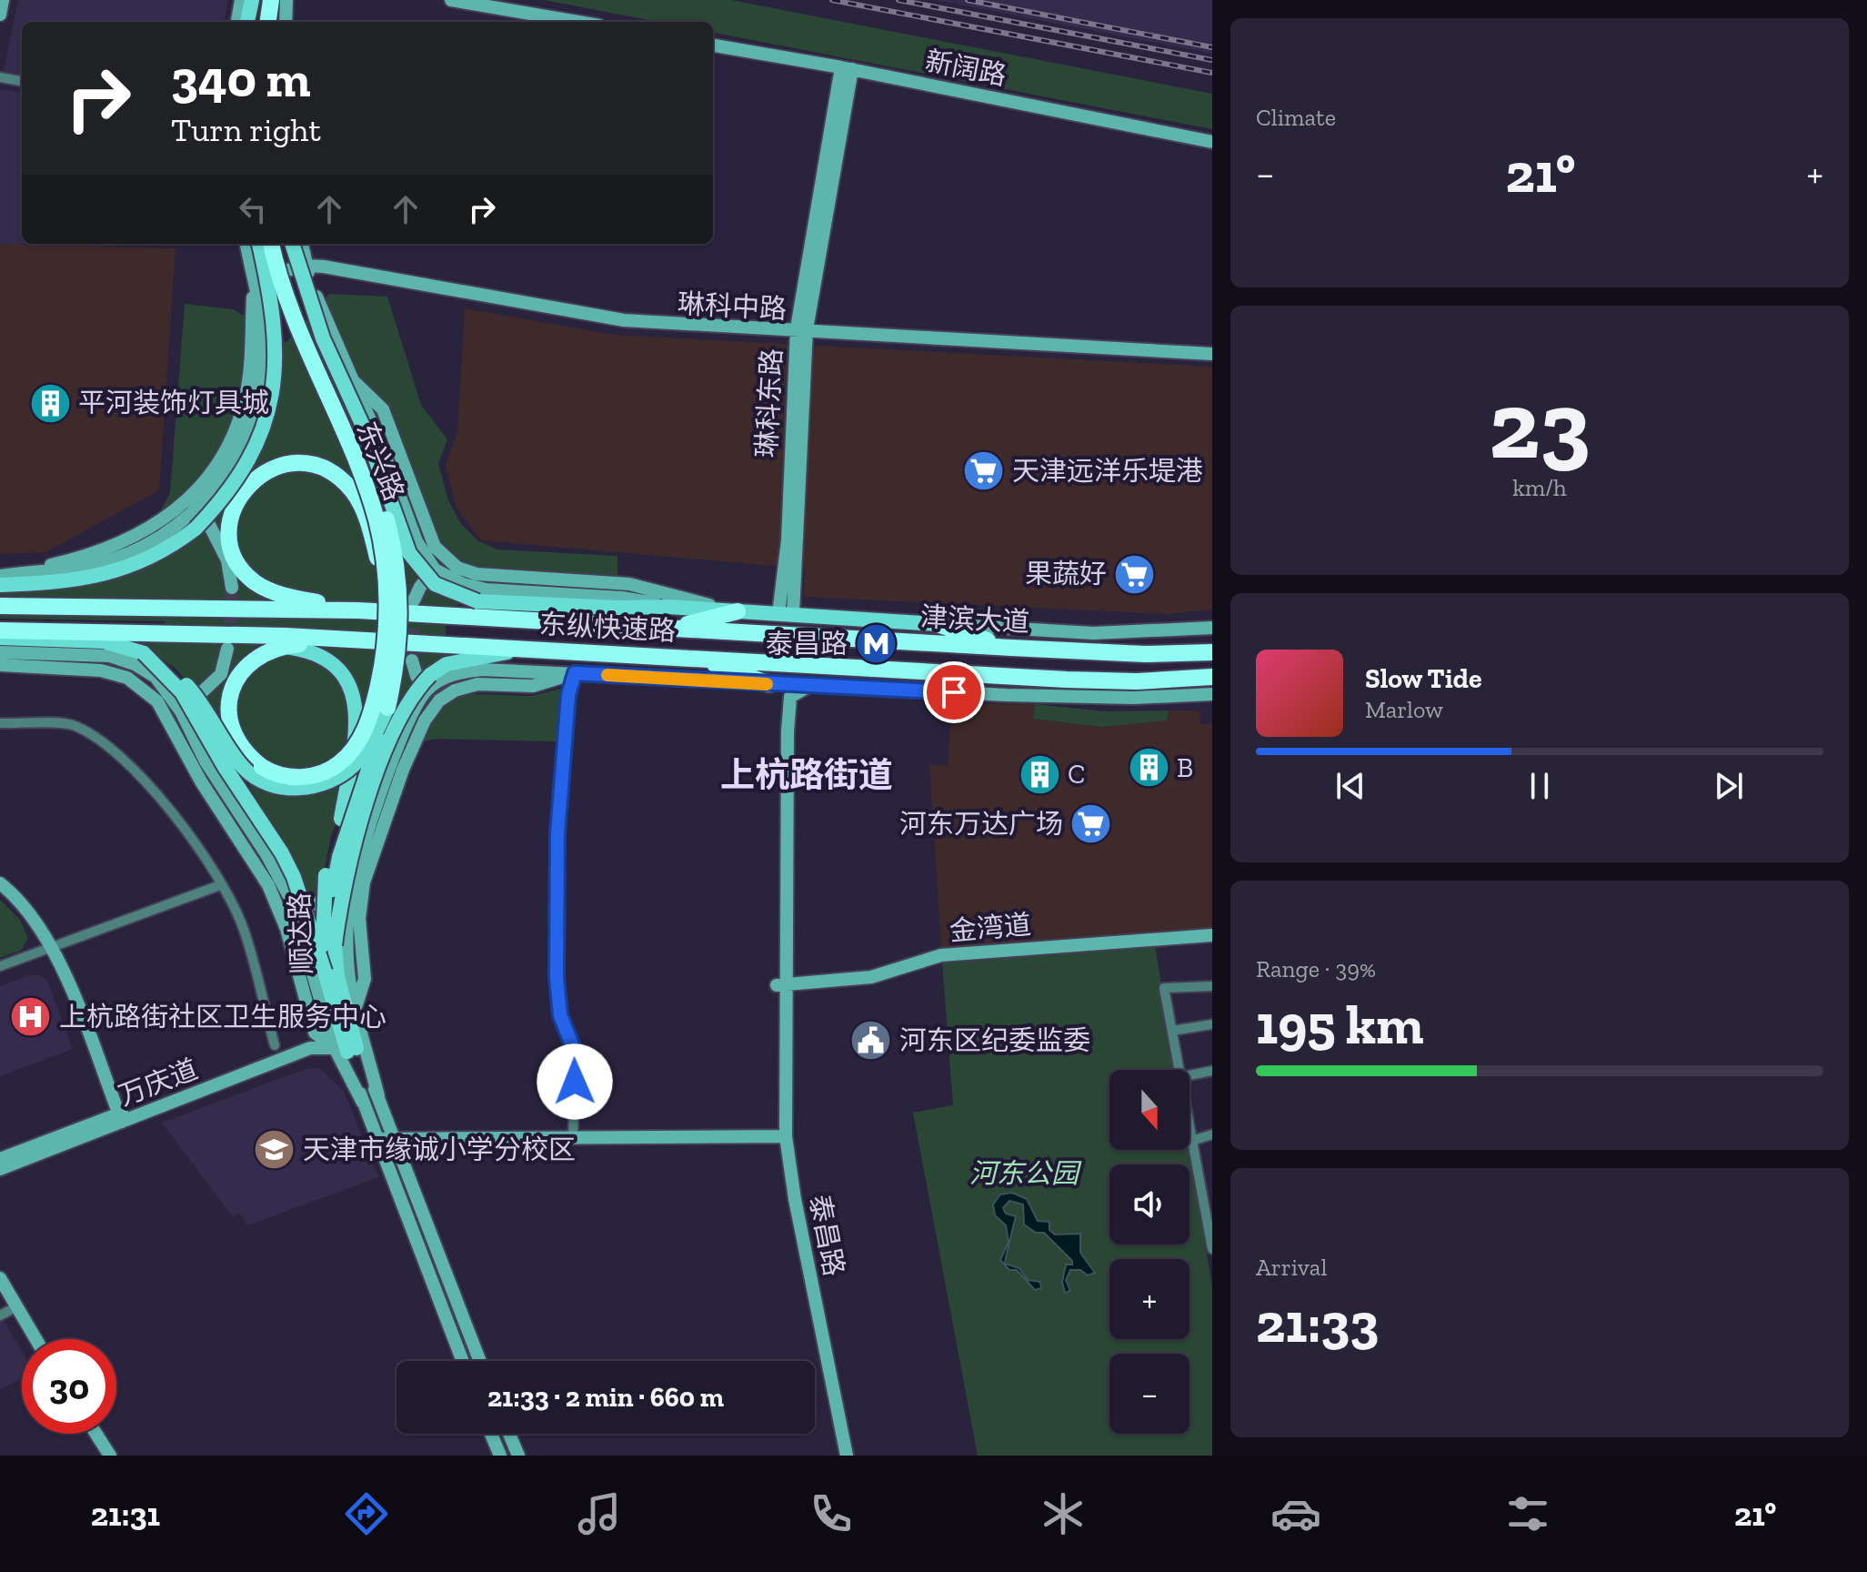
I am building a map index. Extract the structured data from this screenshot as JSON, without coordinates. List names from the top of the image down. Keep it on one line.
{"streets":{"highway":["东兴路","津滨大道","东纵快速路"],"main road":["顺达路"],"street":["新阔路","琳科中路","琳科东路","金湾道","万庆道","泰昌路"]},"crossings":[["新阔路","琳科东路"],["琳科中路","琳科东路"],["东兴路","顺达路"],["津滨大道","东纵快速路"],["金湾道","泰昌路"],["顺达路","万庆道"]],"districts":["上杭路街道"],"parks":["河东公园"],"places":{"building":["平河装饰灯具城","B","C"],"supermarket":["天津远洋乐堤港","果蔬好","河东万达广场"],"metro station":["泰昌路"],"hospital":["上杭路街社区卫生服务中心"],"public building":["河东区纪委监委"],"school or university":["天津市缘诚小学分校区"]},"north":"bottom","page":{"tile":["Climate",["23","km/h"],["Range · 39%","195 km"],["Arrival","21:33"]],"turn":["340 m","Turn right"],"heat":["−","21°","+"],"song":["Slow Tide","Marlow"],"map_buttons":["+","−"],"limit":"30","trip":"21:33 · 2 min · 660 m","tabs":["21:31","21°"]}}
